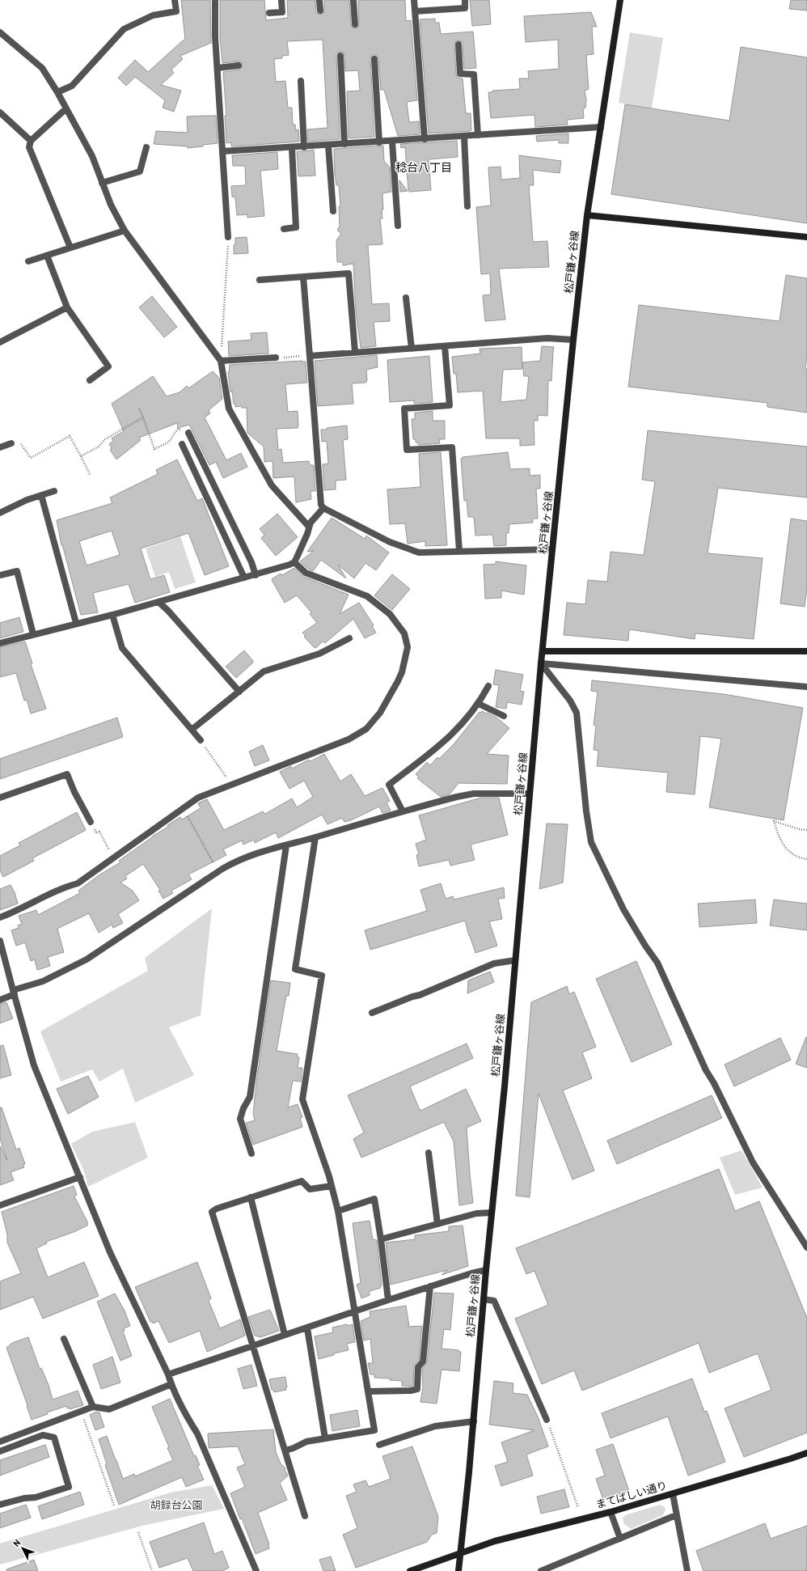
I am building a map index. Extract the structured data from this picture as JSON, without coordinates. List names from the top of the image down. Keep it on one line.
{"streets":{"main road":["松戸鎌ヶ谷線","まてばしい通り"]},"crossings":[["松戸鎌ヶ谷線","まてばしい通り"]],"districts":["稔台八丁目"],"parks":["胡録台公園"],"north":"top left"}
